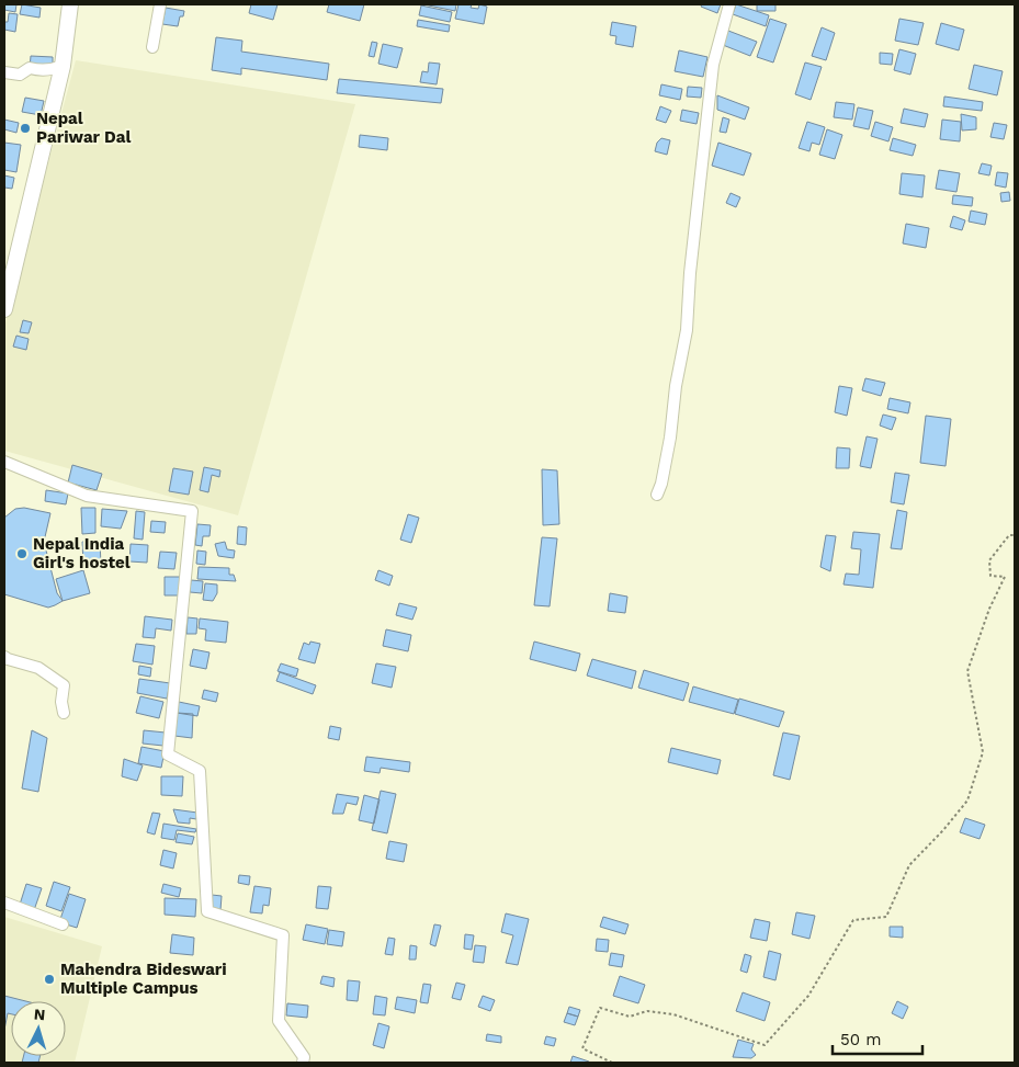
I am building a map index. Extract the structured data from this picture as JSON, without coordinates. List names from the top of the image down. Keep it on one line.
{"places":["Nepal Pariwar Dal","Nepal India Girl's hostel","Mahendra Bideswari Multiple Campus"],"scale_bar":"50 m","north":"top"}
